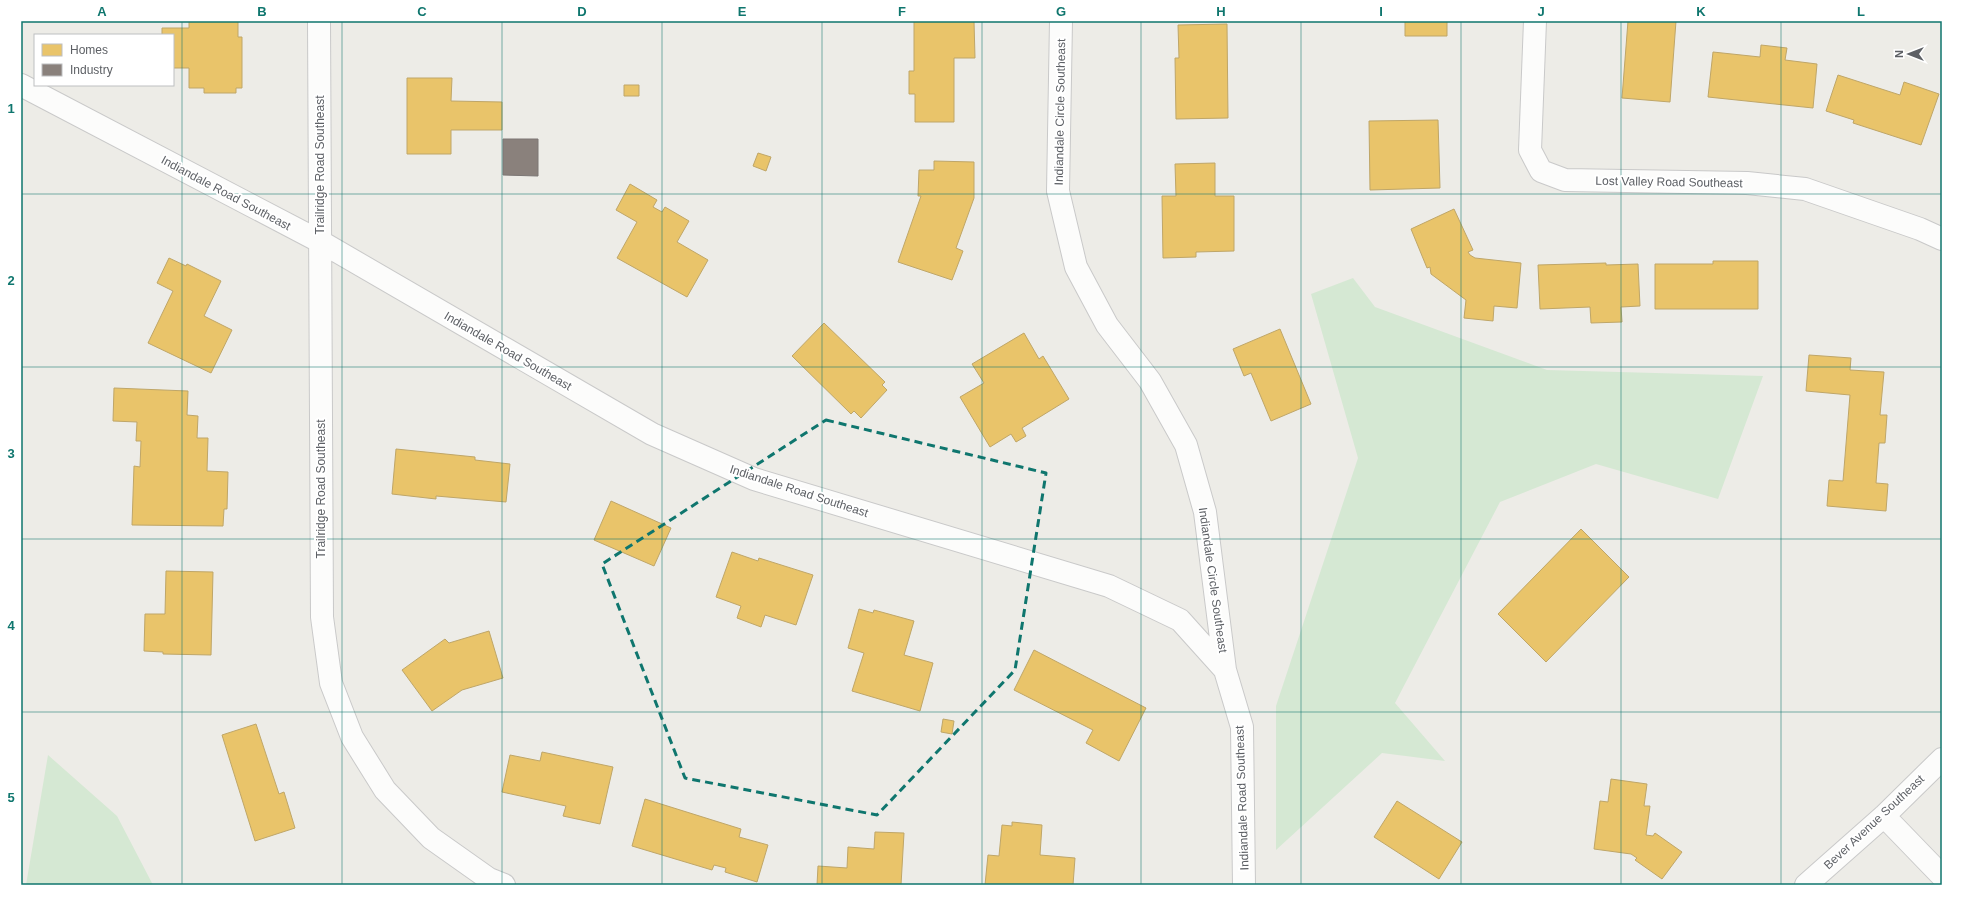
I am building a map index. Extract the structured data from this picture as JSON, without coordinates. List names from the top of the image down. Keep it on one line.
{"streets":{"street":["Indiandale Circle Southeast","Trailridge Road Southeast","Lost Valley Road Southeast","Indiandale Road Southeast","Bever Avenue Southeast"]},"crossings":[["Indiandale Circle Southeast","Indiandale Road Southeast"],["Trailridge Road Southeast","Indiandale Road Southeast"]],"legend":["Homes","Industry"],"north":"left","grid":{"columns":["A","B","C","D","E","F","G","H","I","J","K","L"],"rows":["1","2","3","4","5"]}}
